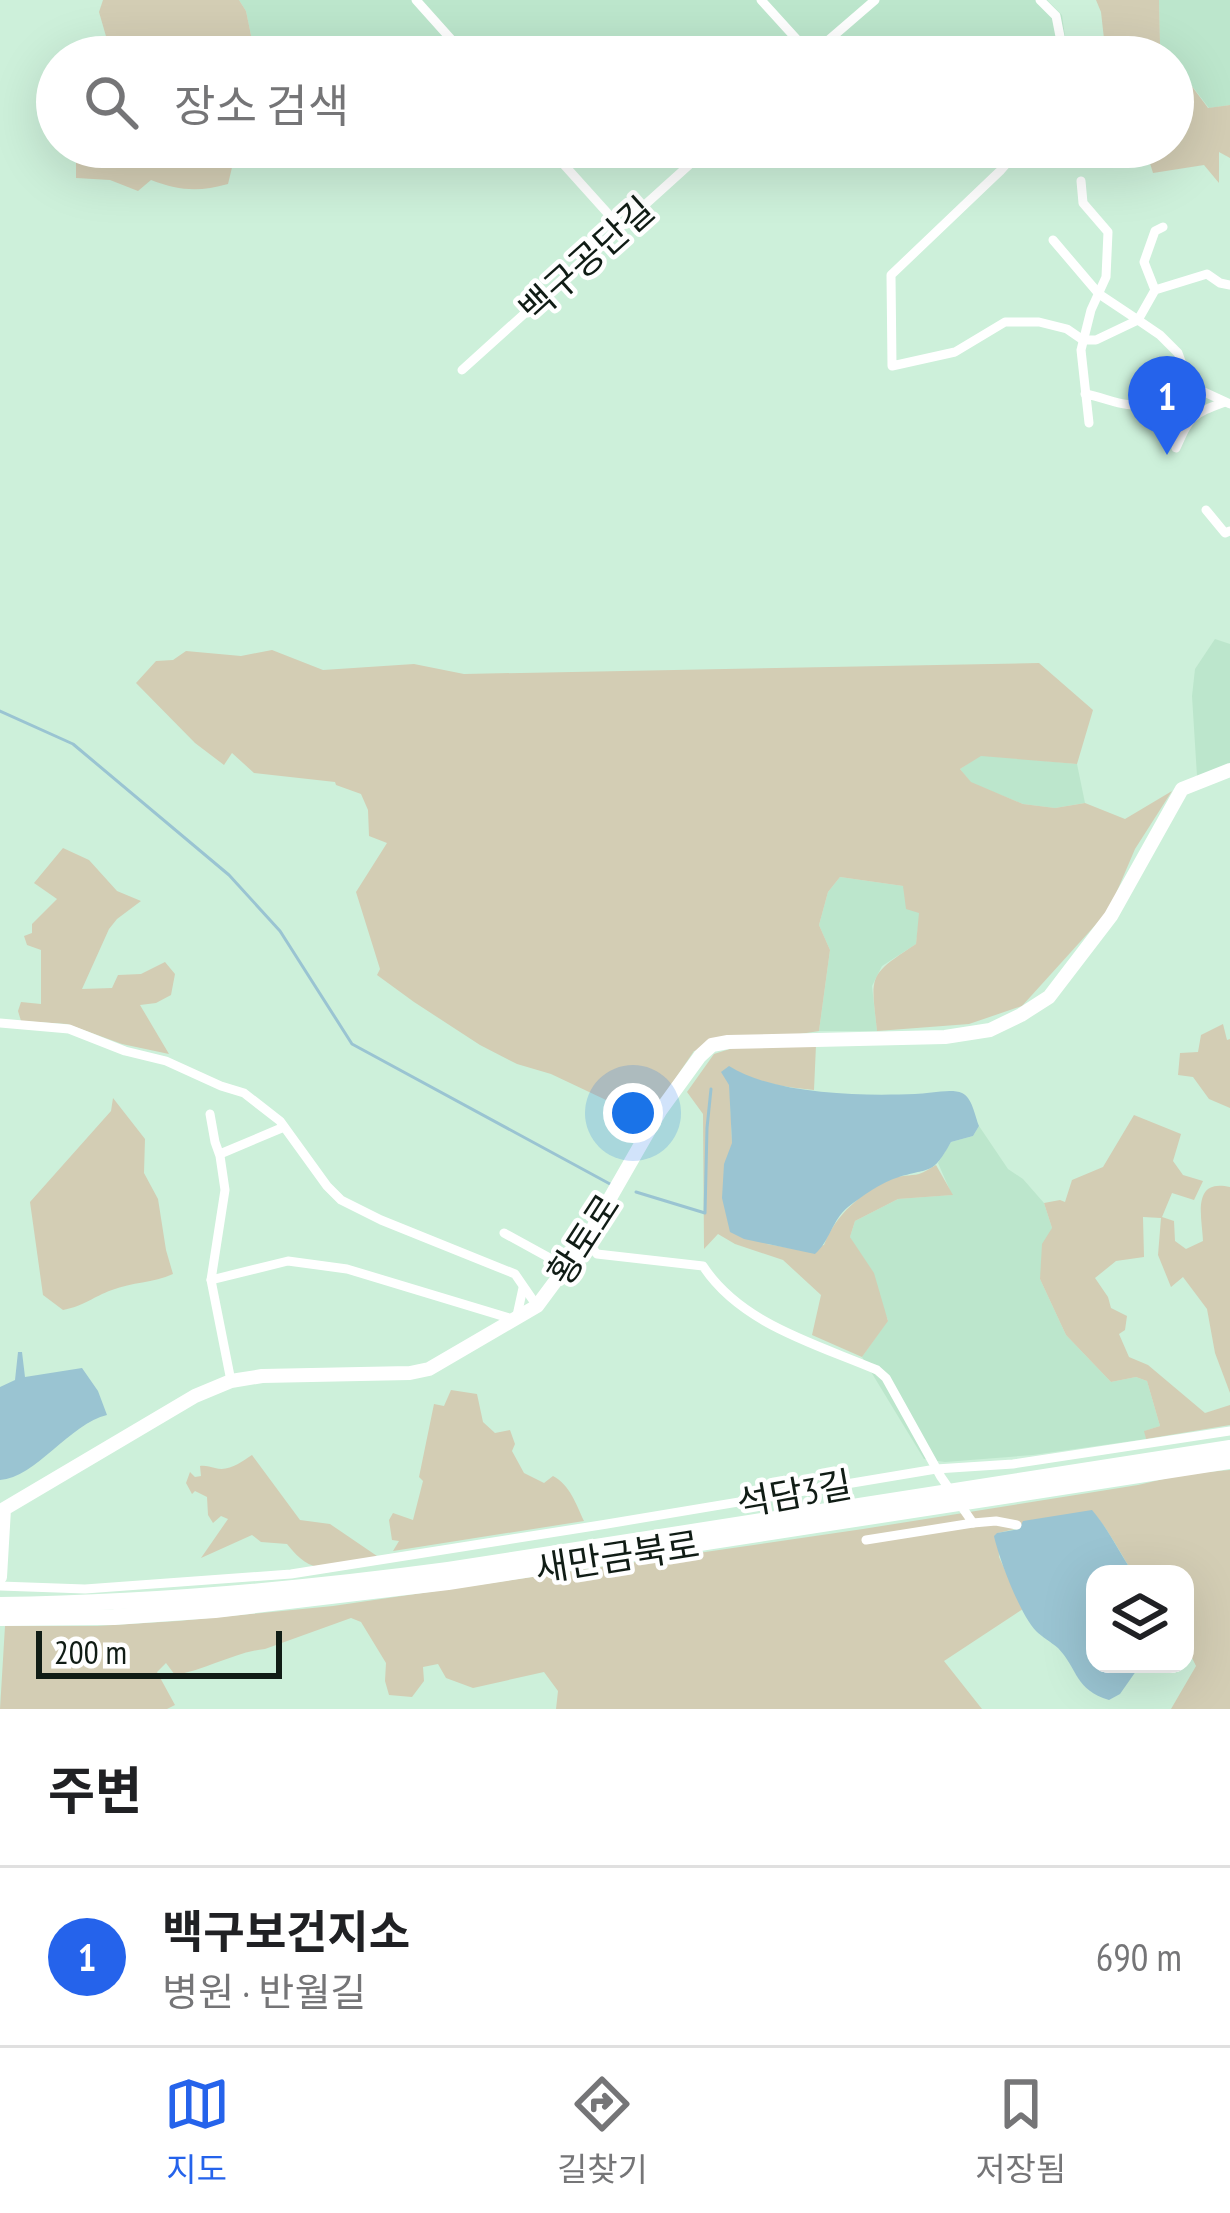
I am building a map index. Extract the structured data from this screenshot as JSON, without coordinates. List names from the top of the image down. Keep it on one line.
{"streets":{"highway":["새만금북로"],"main road":["황토로"],"street":["백구공단길","석담3길"]},"crossings":[["황토로","석담3길"]],"scale_bar":"200 m","page":{"search":"장소 검색","pins":"1","scale":"200 m","heading":"주변","list":[{"mark":"1","name":"백구보건지소","note":"병원 · 반월길","value":"690 m"}],"nav":["지도","길찾기","저장됨"]}}
